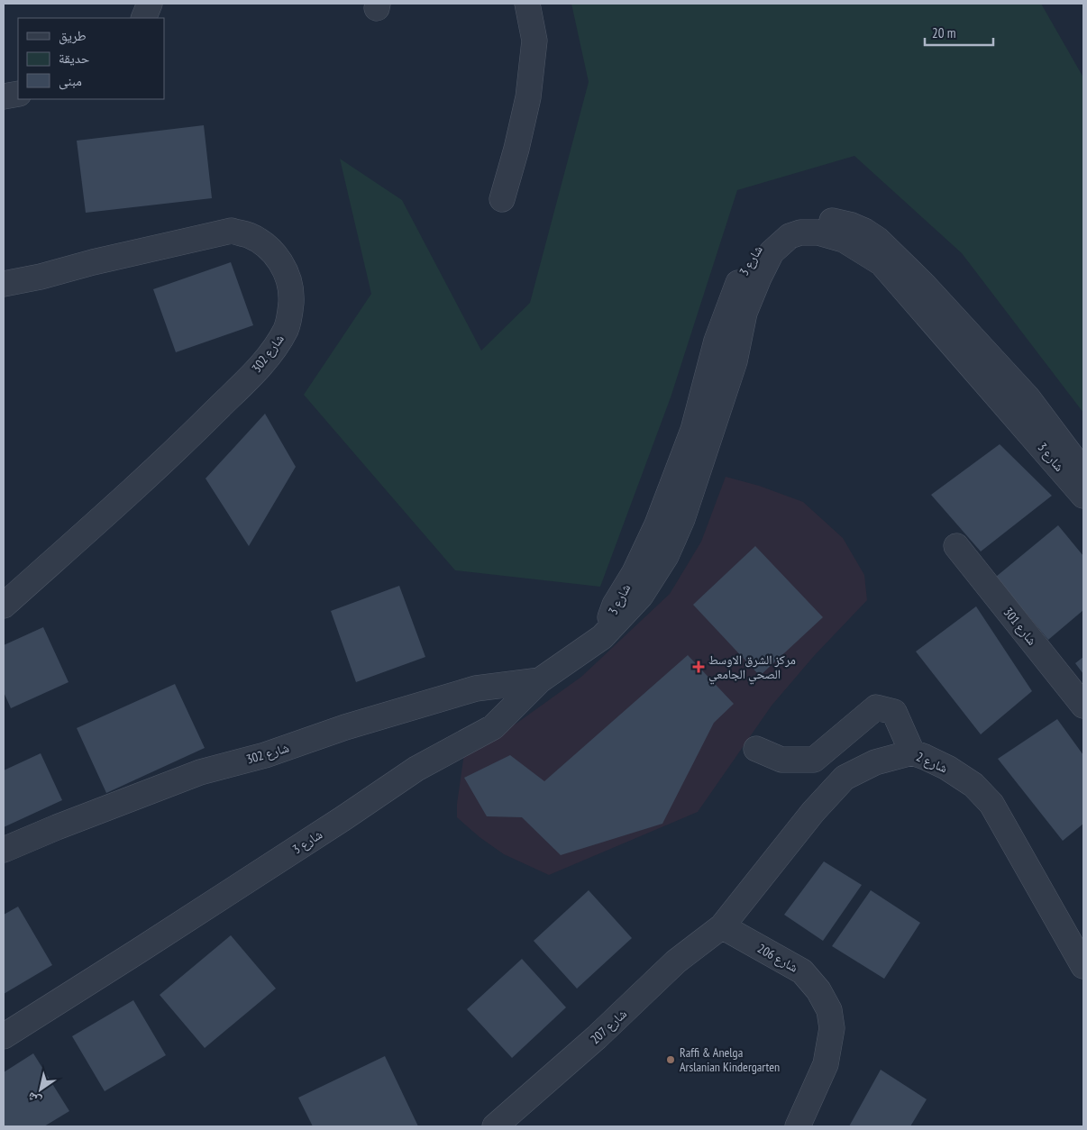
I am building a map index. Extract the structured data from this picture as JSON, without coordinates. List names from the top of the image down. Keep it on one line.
{"streets":{"street":["شارع 3","شارع 302","شارع 301","شارع 2","شارع 206","شارع 207"]},"crossings":[["شارع 3","شارع 302"],["شارع 2","شارع 206"],["شارع 2","شارع 207"],["شارع 206","شارع 207"]],"places":{"health":["مركز الشرق الاوسط الصحي الجامعي"],"other":["Raffi & Anelga Arslanian Kindergarten"]},"legend":["طريق","حديقة","مبنى"],"scale_bar":"20 m","north":"bottom left"}
